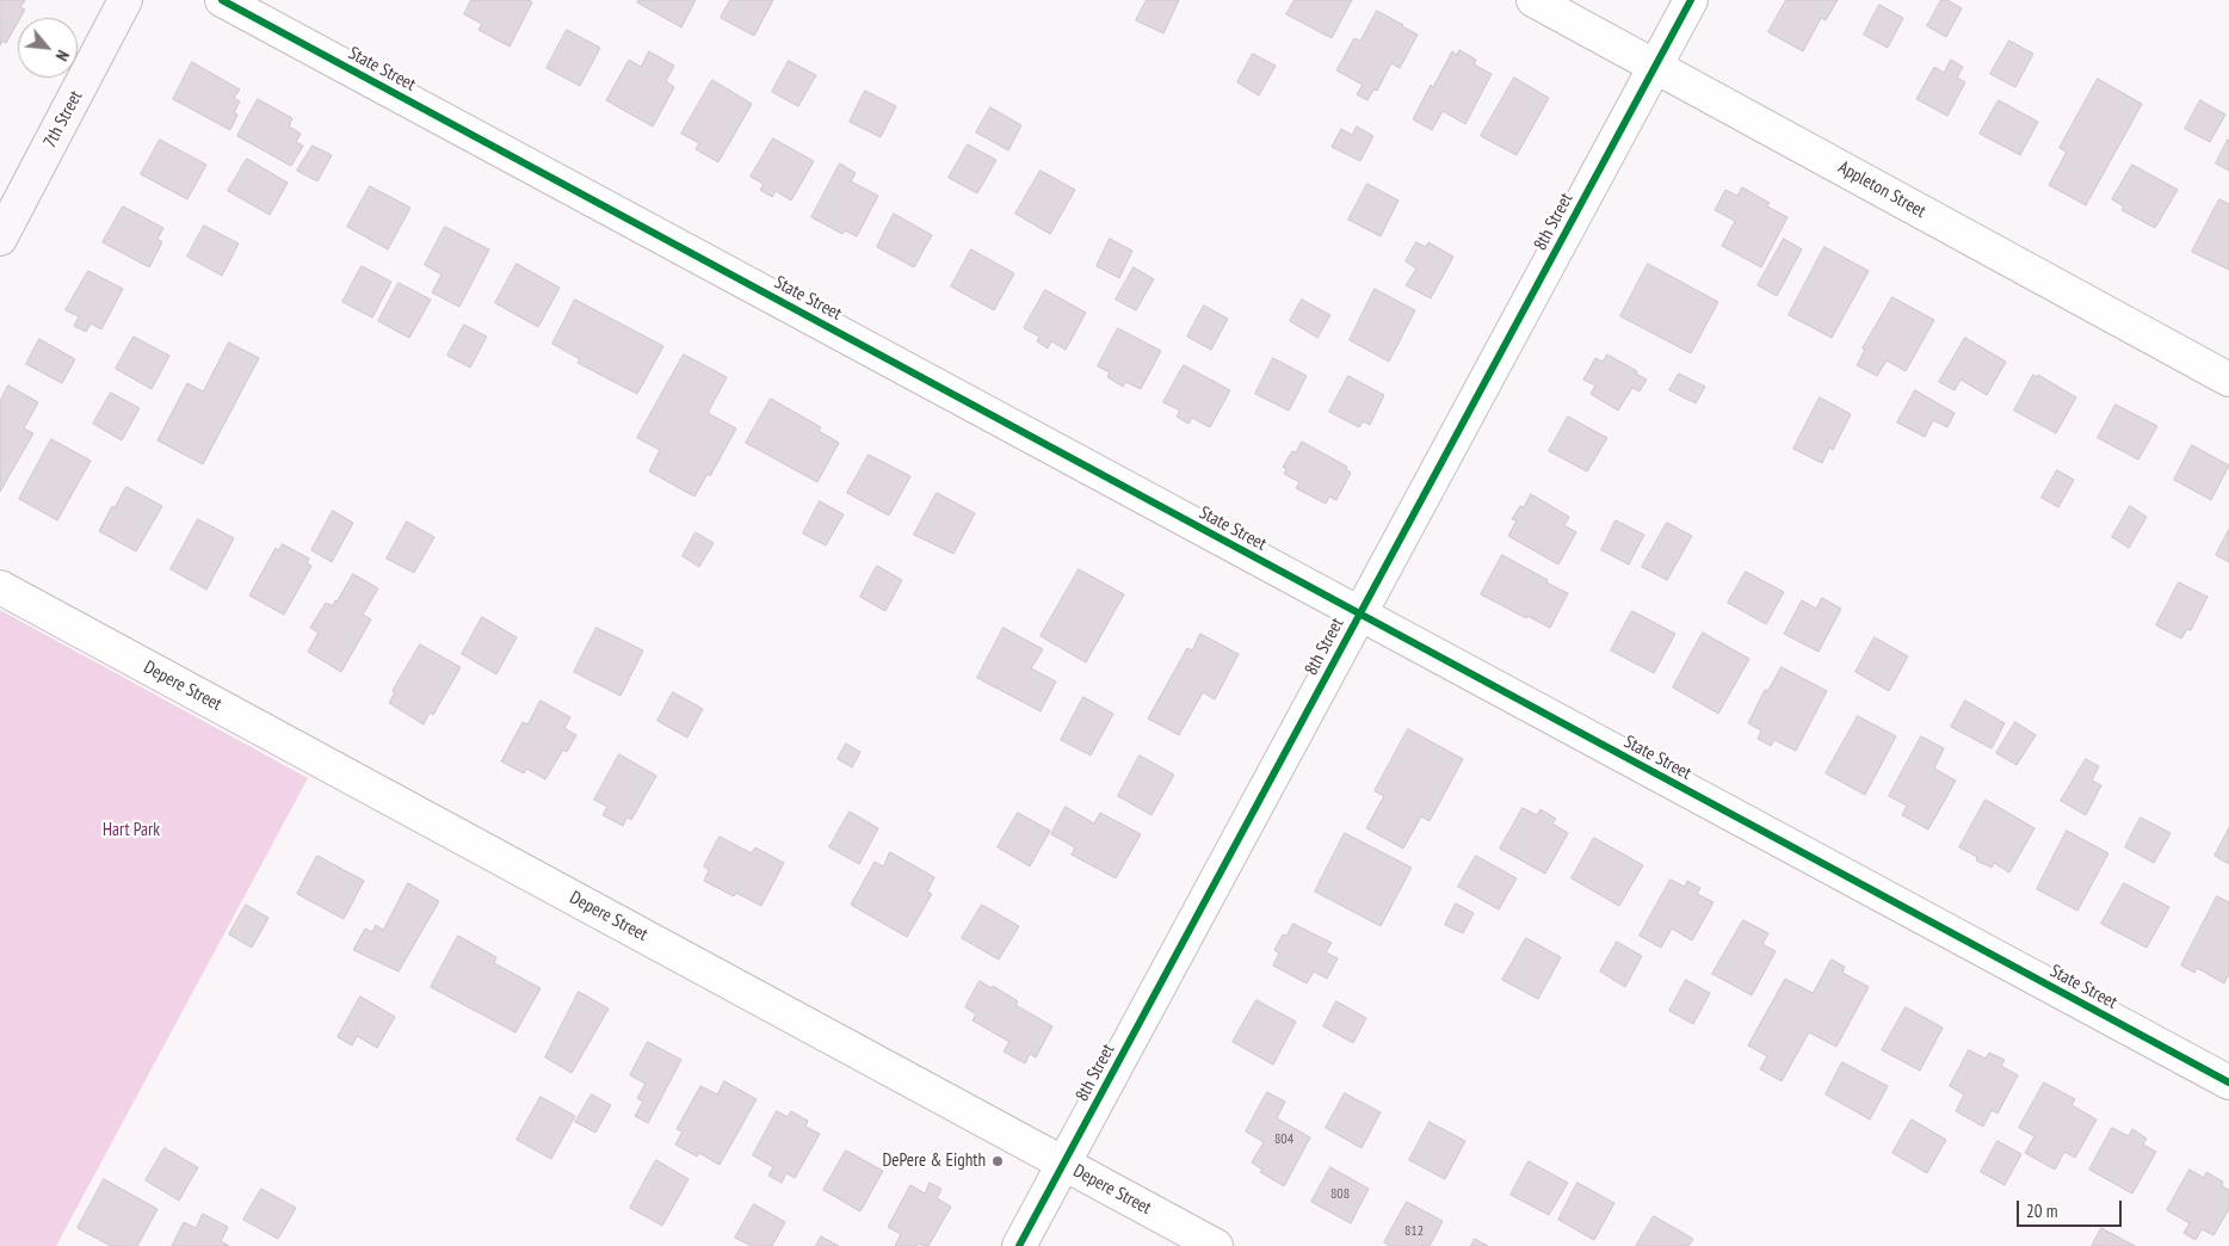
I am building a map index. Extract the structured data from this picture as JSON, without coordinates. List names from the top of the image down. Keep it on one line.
{"streets":{"street":["State Street","7th Street","Appleton Street","8th Street","Depere Street"]},"crossings":[["State Street","8th Street"],["Appleton Street","8th Street"],["8th Street","Depere Street"]],"parks":["Hart Park"],"places":["DePere & Eighth"],"house_numbers":["804","808","812"],"scale_bar":"20 m","north":"bottom right"}
